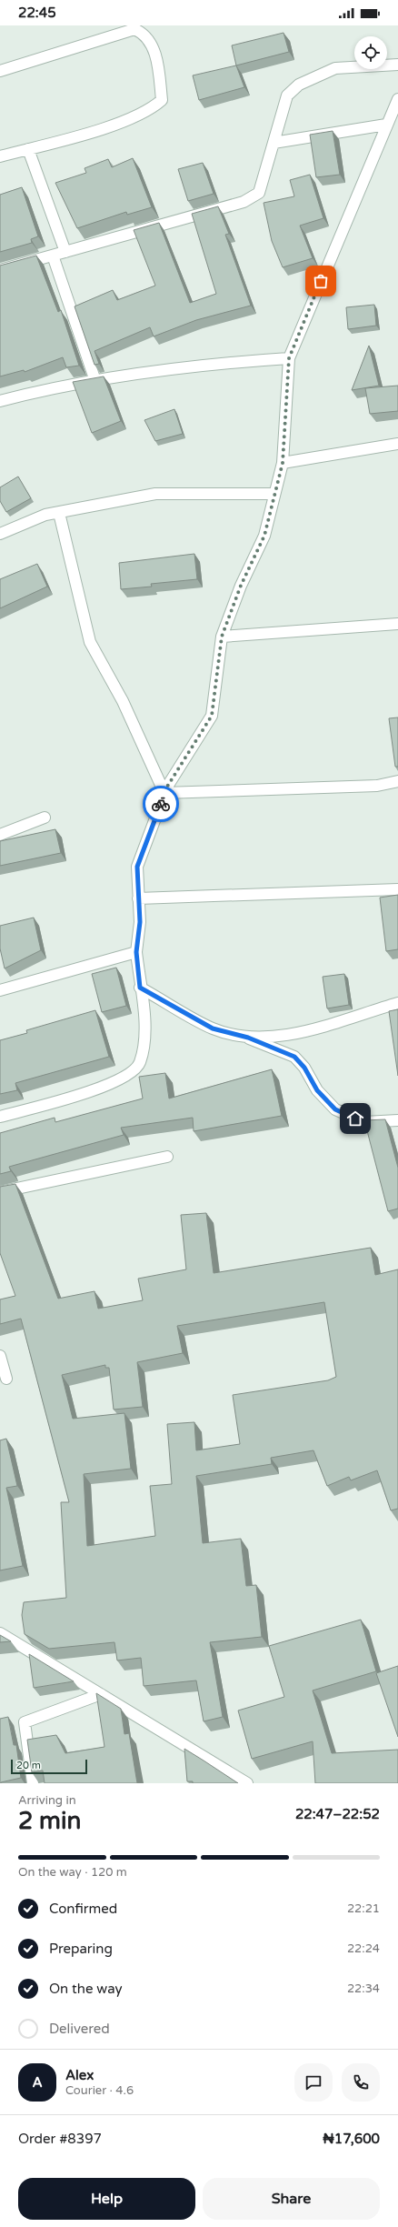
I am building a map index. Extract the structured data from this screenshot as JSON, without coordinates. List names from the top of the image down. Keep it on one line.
{"scale_bar":"20 m","page":{"status":"22:45","scale":"20 m","heading":["2 min","Arriving in","22:47–22:52"],"panel":["Alex","Courier · 4.6","Order #8397","₦17,600"],"bar":"On the way · 120 m","list":[["Confirmed","22:21"],["Preparing","22:24"],["On the way","22:34"],"Delivered"],"round":"A","buttons":["Help","Share"]}}
